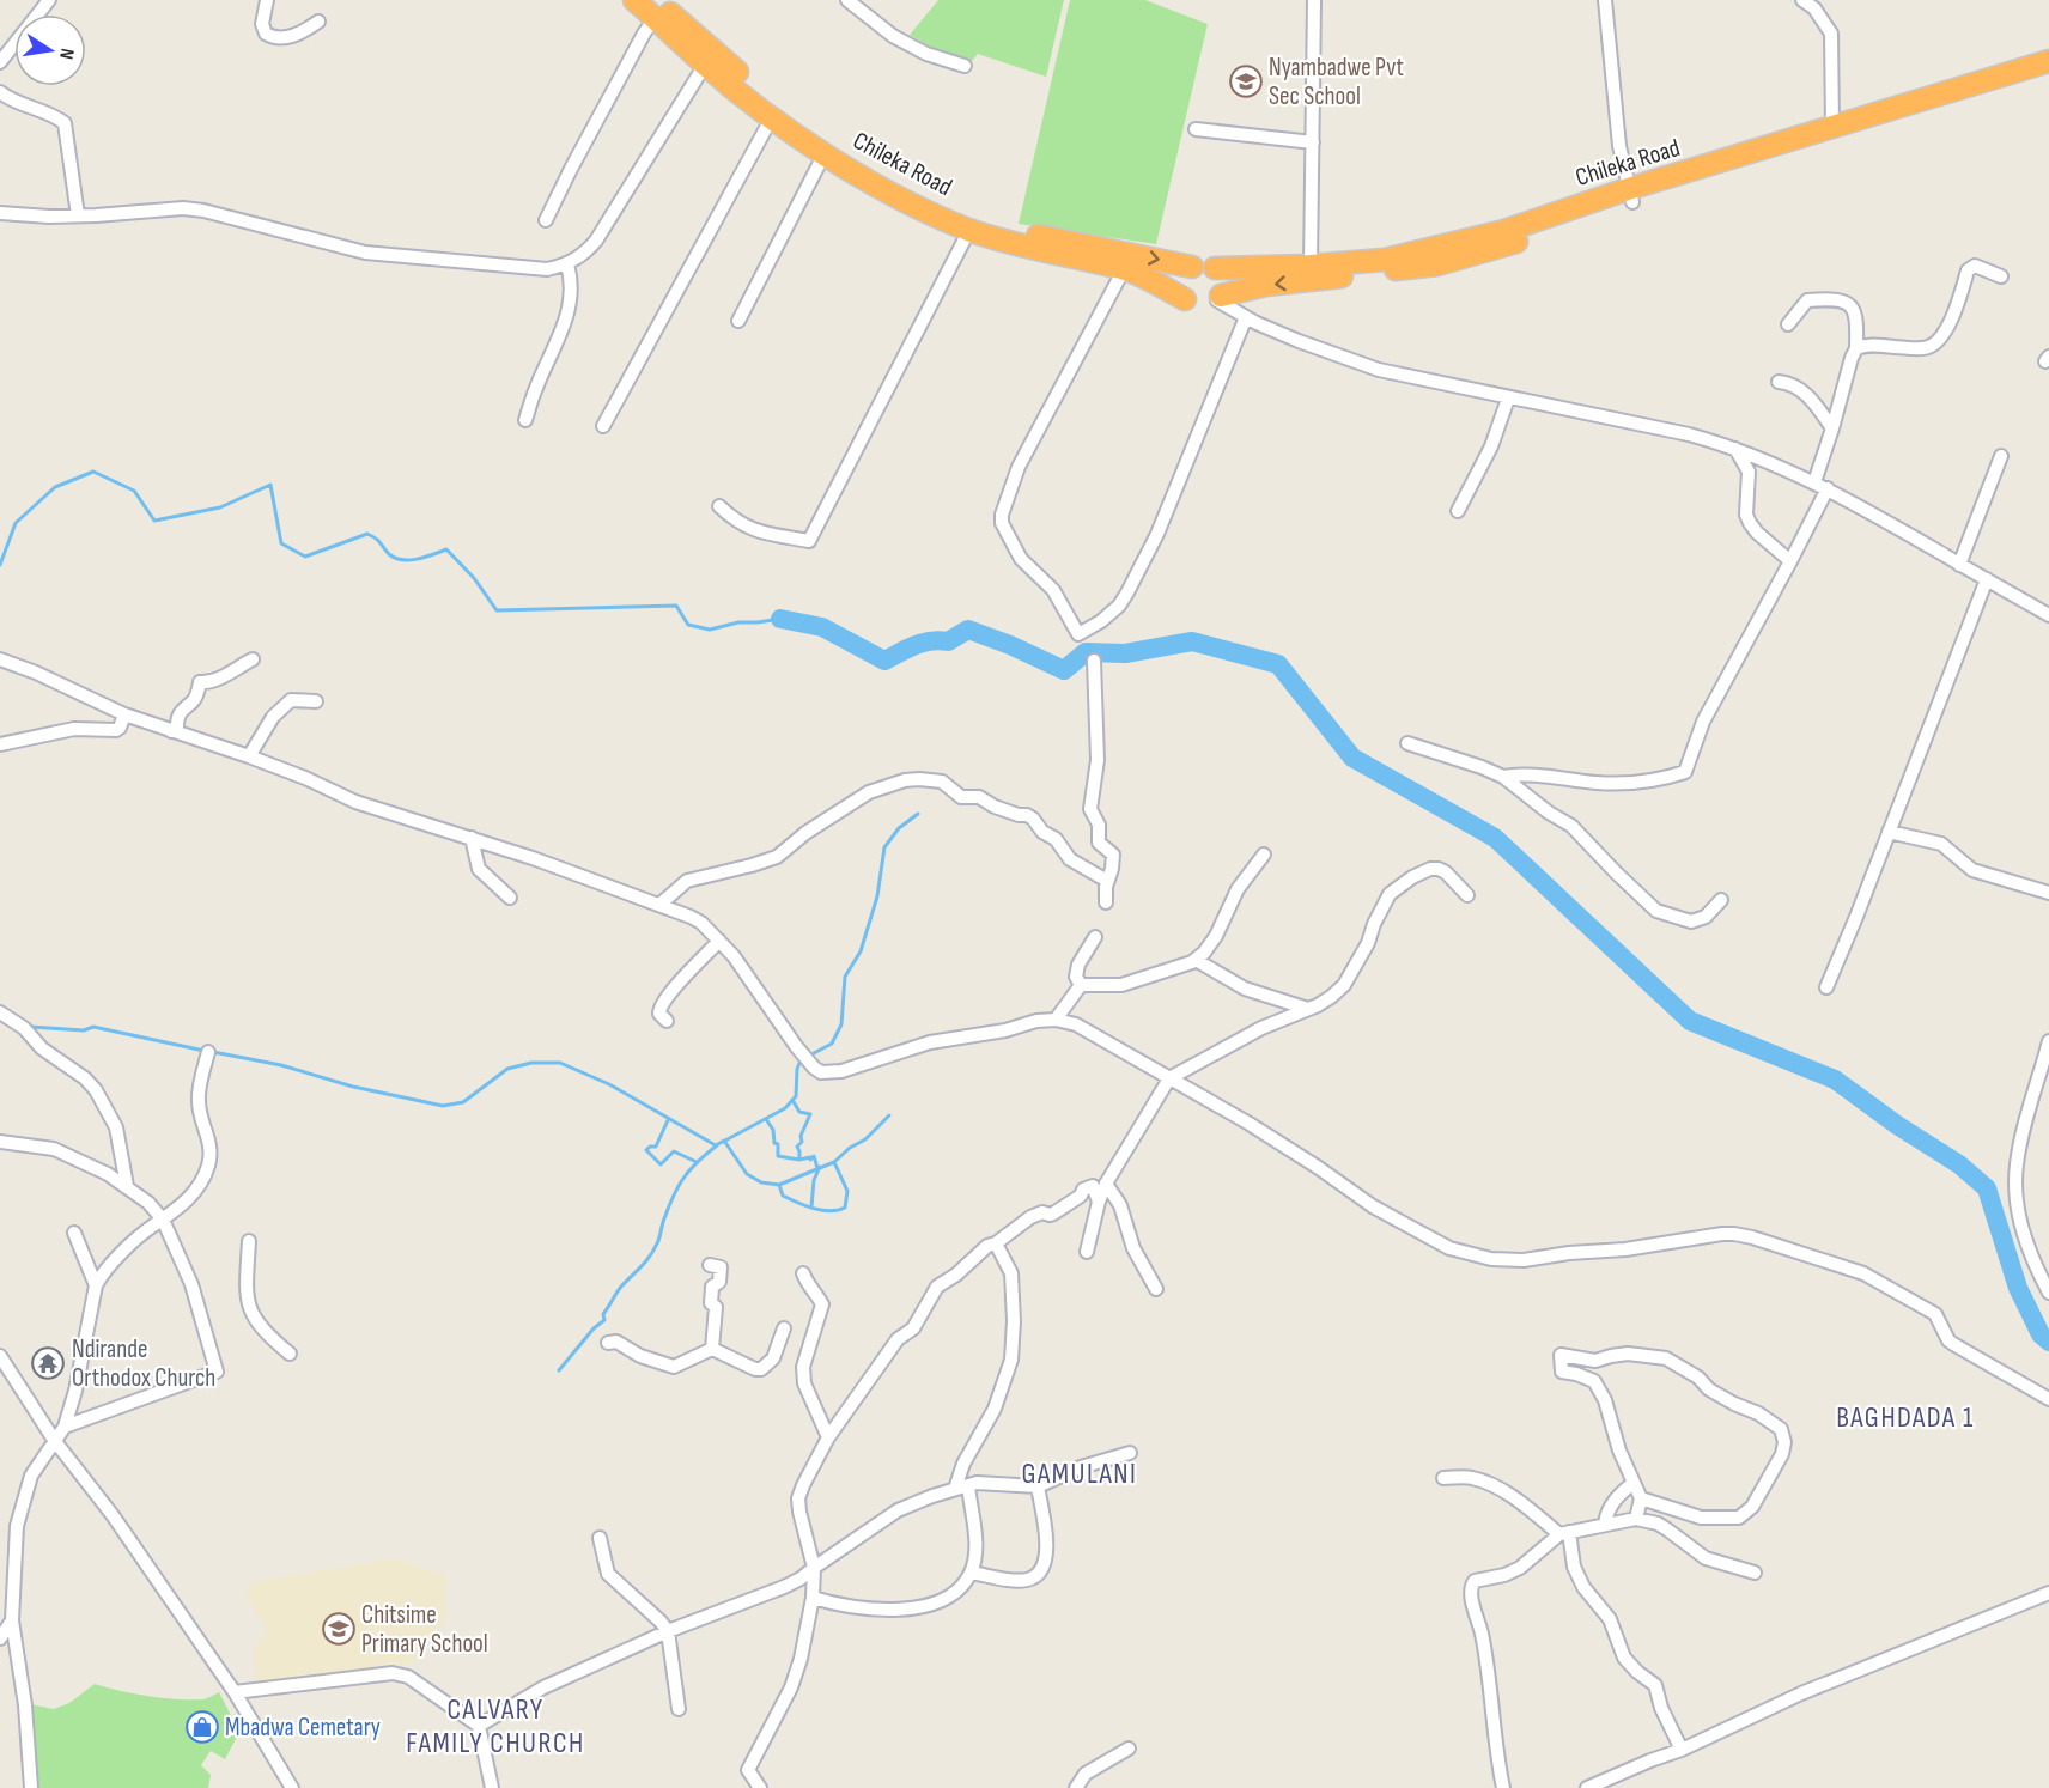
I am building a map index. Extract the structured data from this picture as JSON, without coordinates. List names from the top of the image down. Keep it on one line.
{"streets":{"highway":["Chileka Road"]},"districts":["BAGHDADA 1","GAMULANI","CALVARY FAMILY CHURCH"],"places":{"school or university":["Nyambadwe Pvt Sec School","Chitsime Primary School"],"temple":["Ndirande Orthodox Church"],"shop":["Mbadwa Cemetary"]},"north":"right"}
